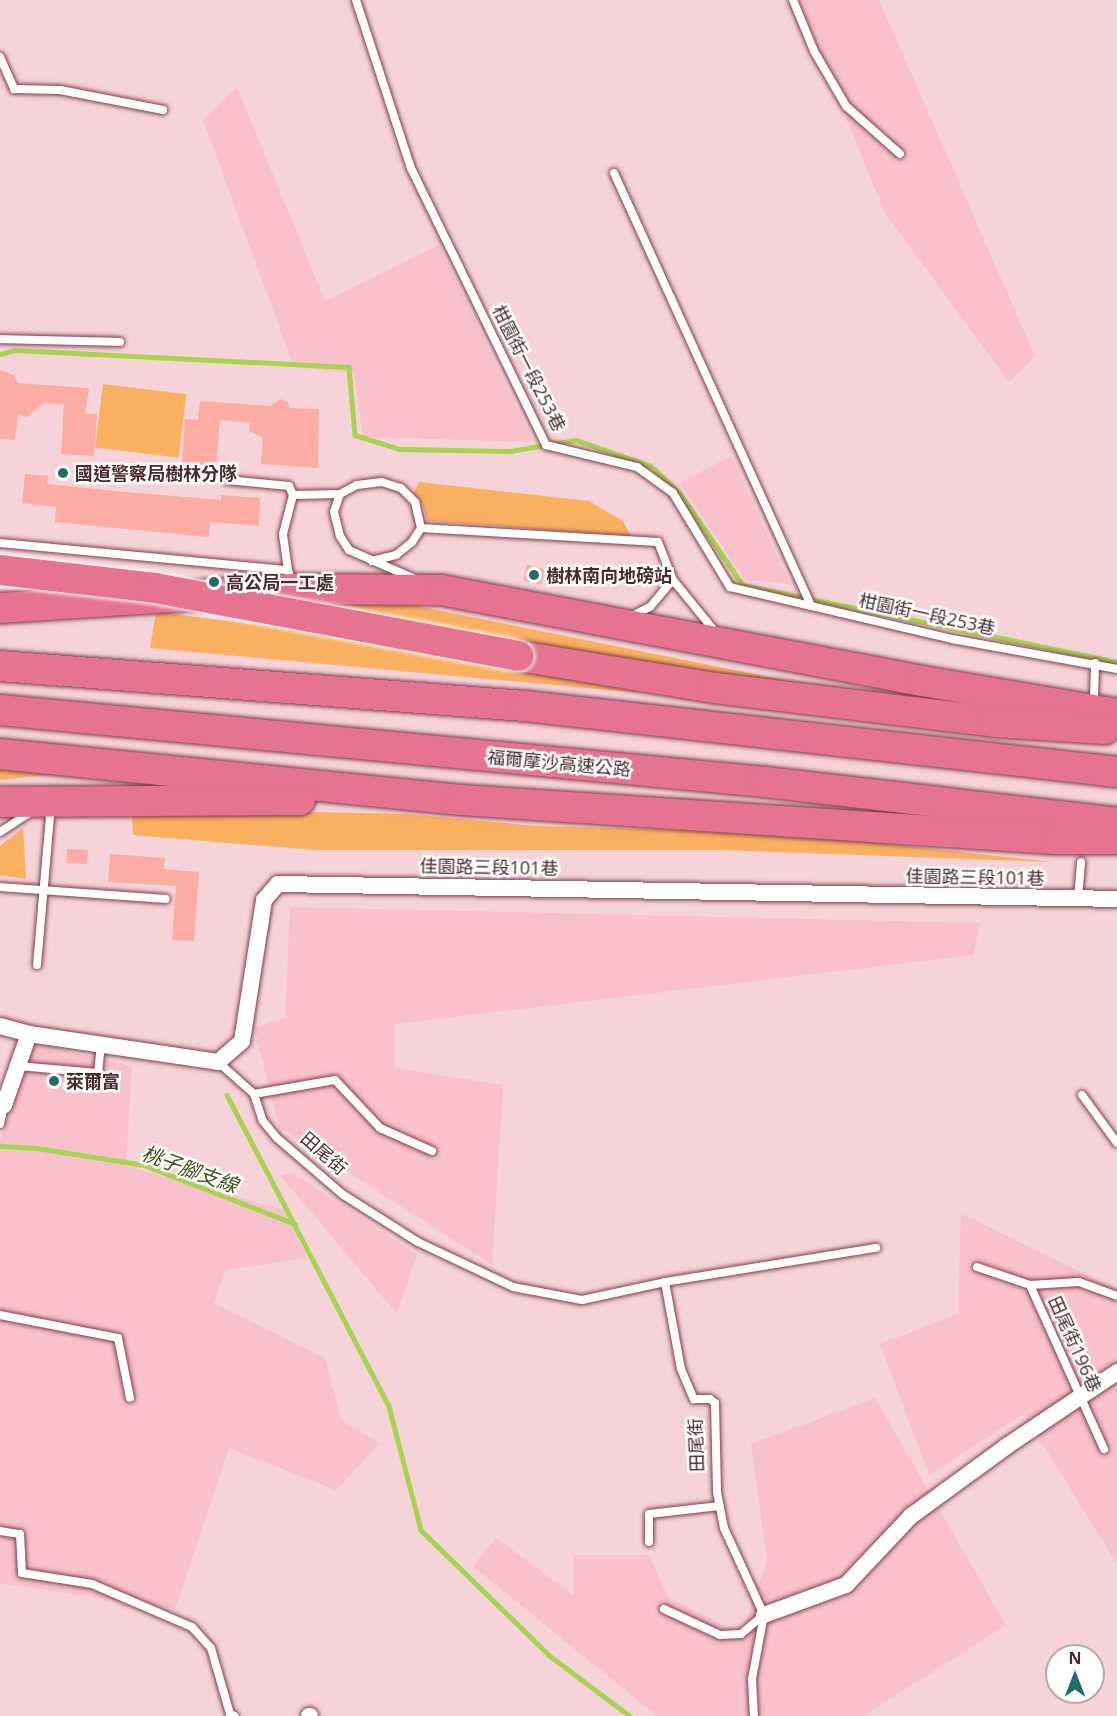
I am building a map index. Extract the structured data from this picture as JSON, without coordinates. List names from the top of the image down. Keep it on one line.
{"streets":{"highway":["福爾摩沙高速公路"],"street":["佳園路三段101巷"],"lane":["柑園街一段253巷","田尾街","田尾街196巷"]},"crossings":[["佳園路三段101巷","田尾街"]],"water":["桃子腳支線"],"places":["國道警察局樹林分隊","樹林南向地磅站","高公局一工處","萊爾富"],"north":"top"}
